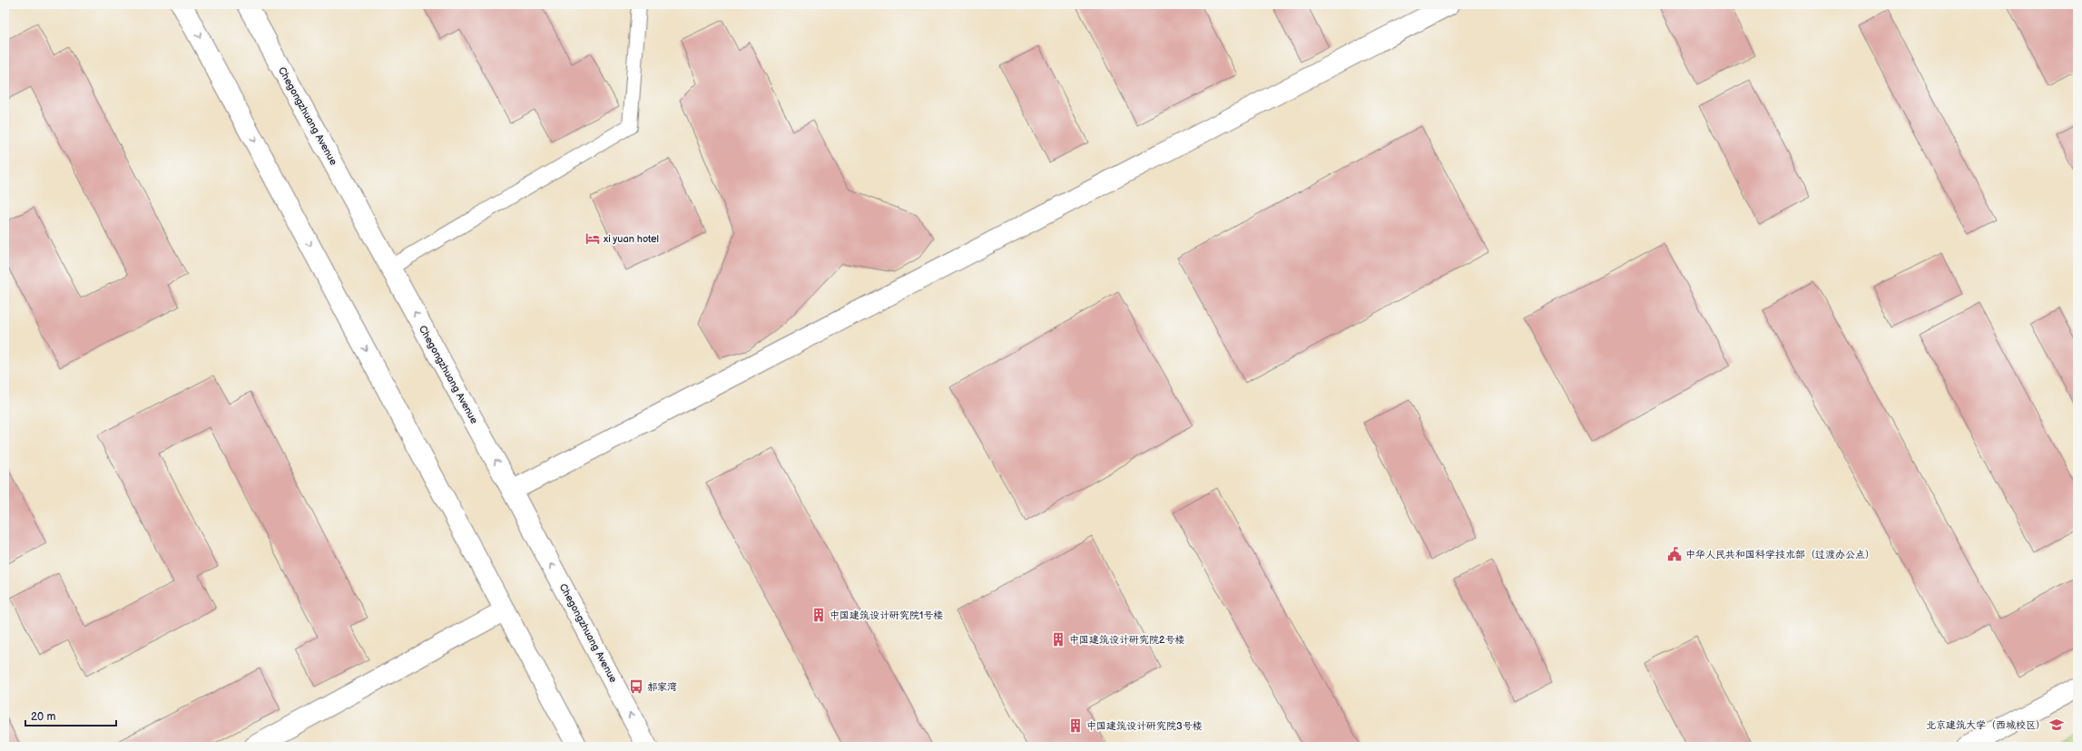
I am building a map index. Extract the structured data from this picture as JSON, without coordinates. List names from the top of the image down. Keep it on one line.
{"streets":{"main road":["Chegongzhuang Avenue"]},"places":{"hotel":["xi yuan hotel"],"public building":["中华人民共和国科学技术部（过渡办公点）"],"building":["中国建筑设计研究院1号楼","中国建筑设计研究院2号楼","中国建筑设计研究院3号楼"],"bus stop":["郝家湾"],"school or university":["北京建筑大学（西城校区）"]},"scale_bar":"20 m"}
